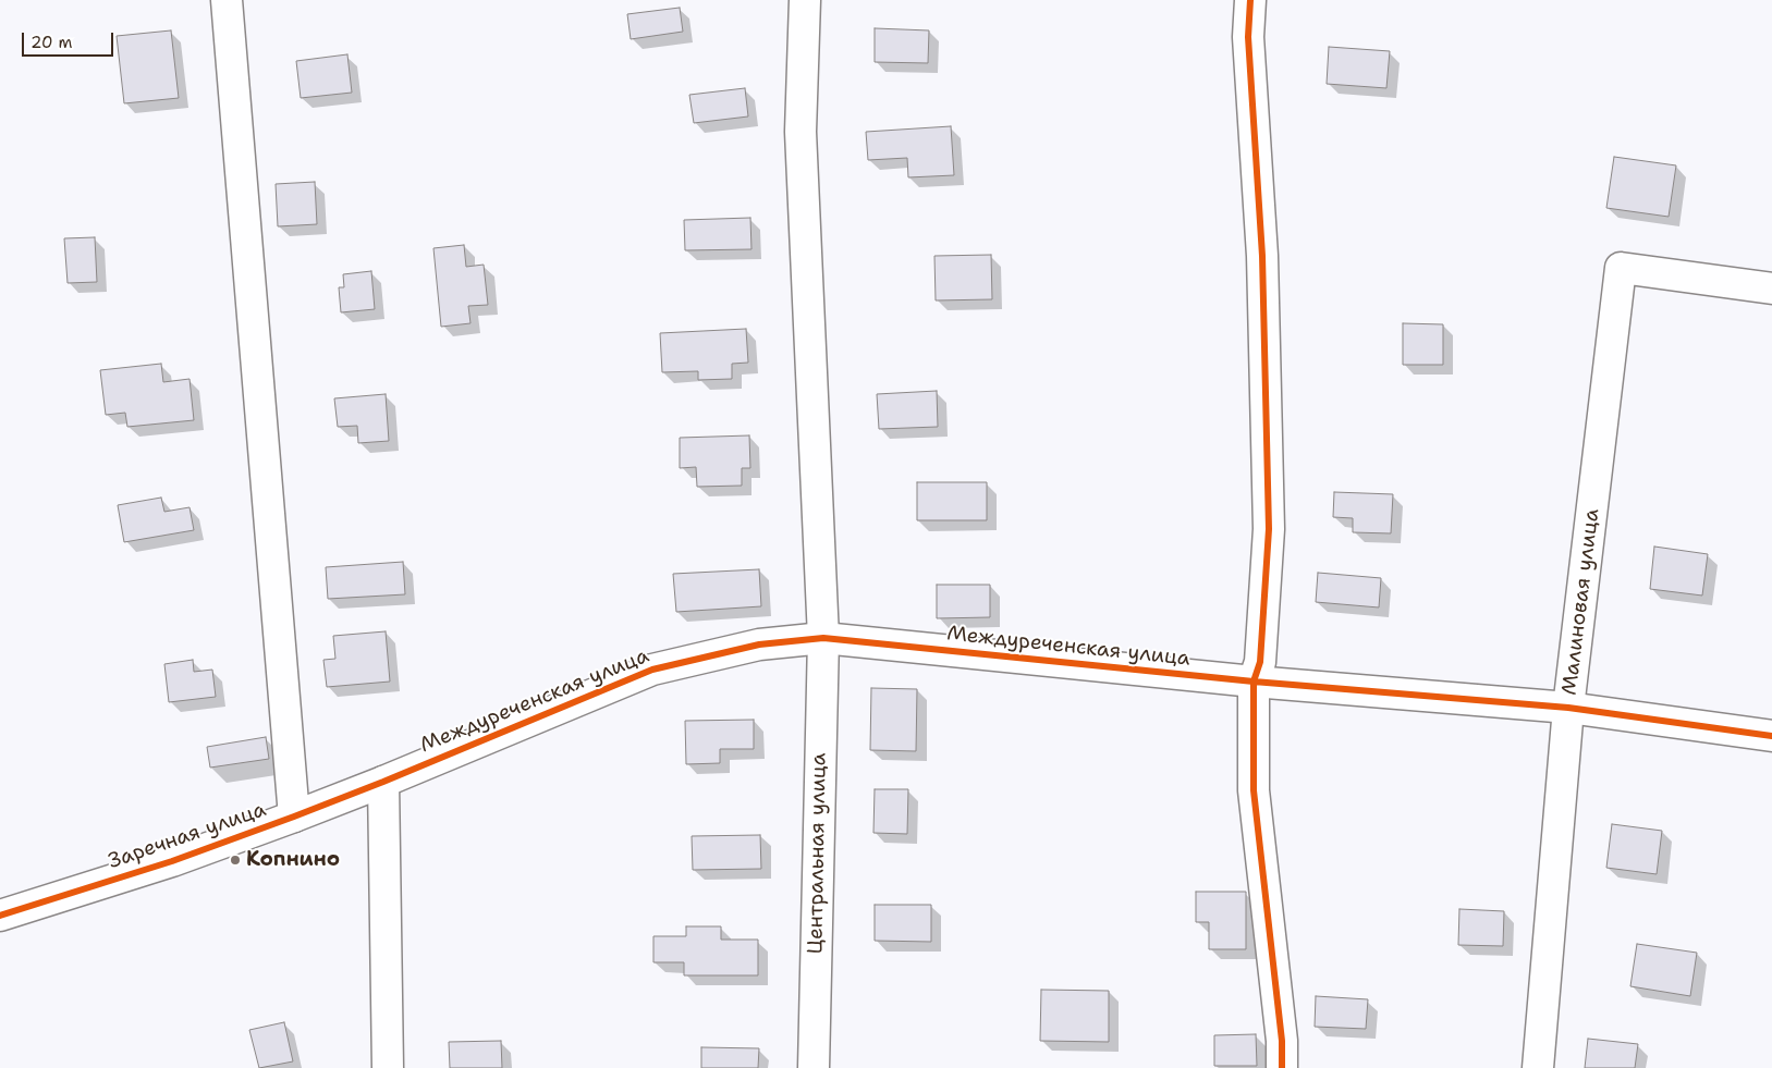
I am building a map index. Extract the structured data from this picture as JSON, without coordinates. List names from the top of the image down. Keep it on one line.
{"streets":{"street":["Малиновая улица","Междуреченская улица","Заречная улица","Центральная улица"]},"crossings":[["Малиновая улица","Междуреченская улица"],["Междуреченская улица","Заречная улица"],["Междуреченская улица","Центральная улица"]],"places":["Копнино"],"scale_bar":"20 m"}
